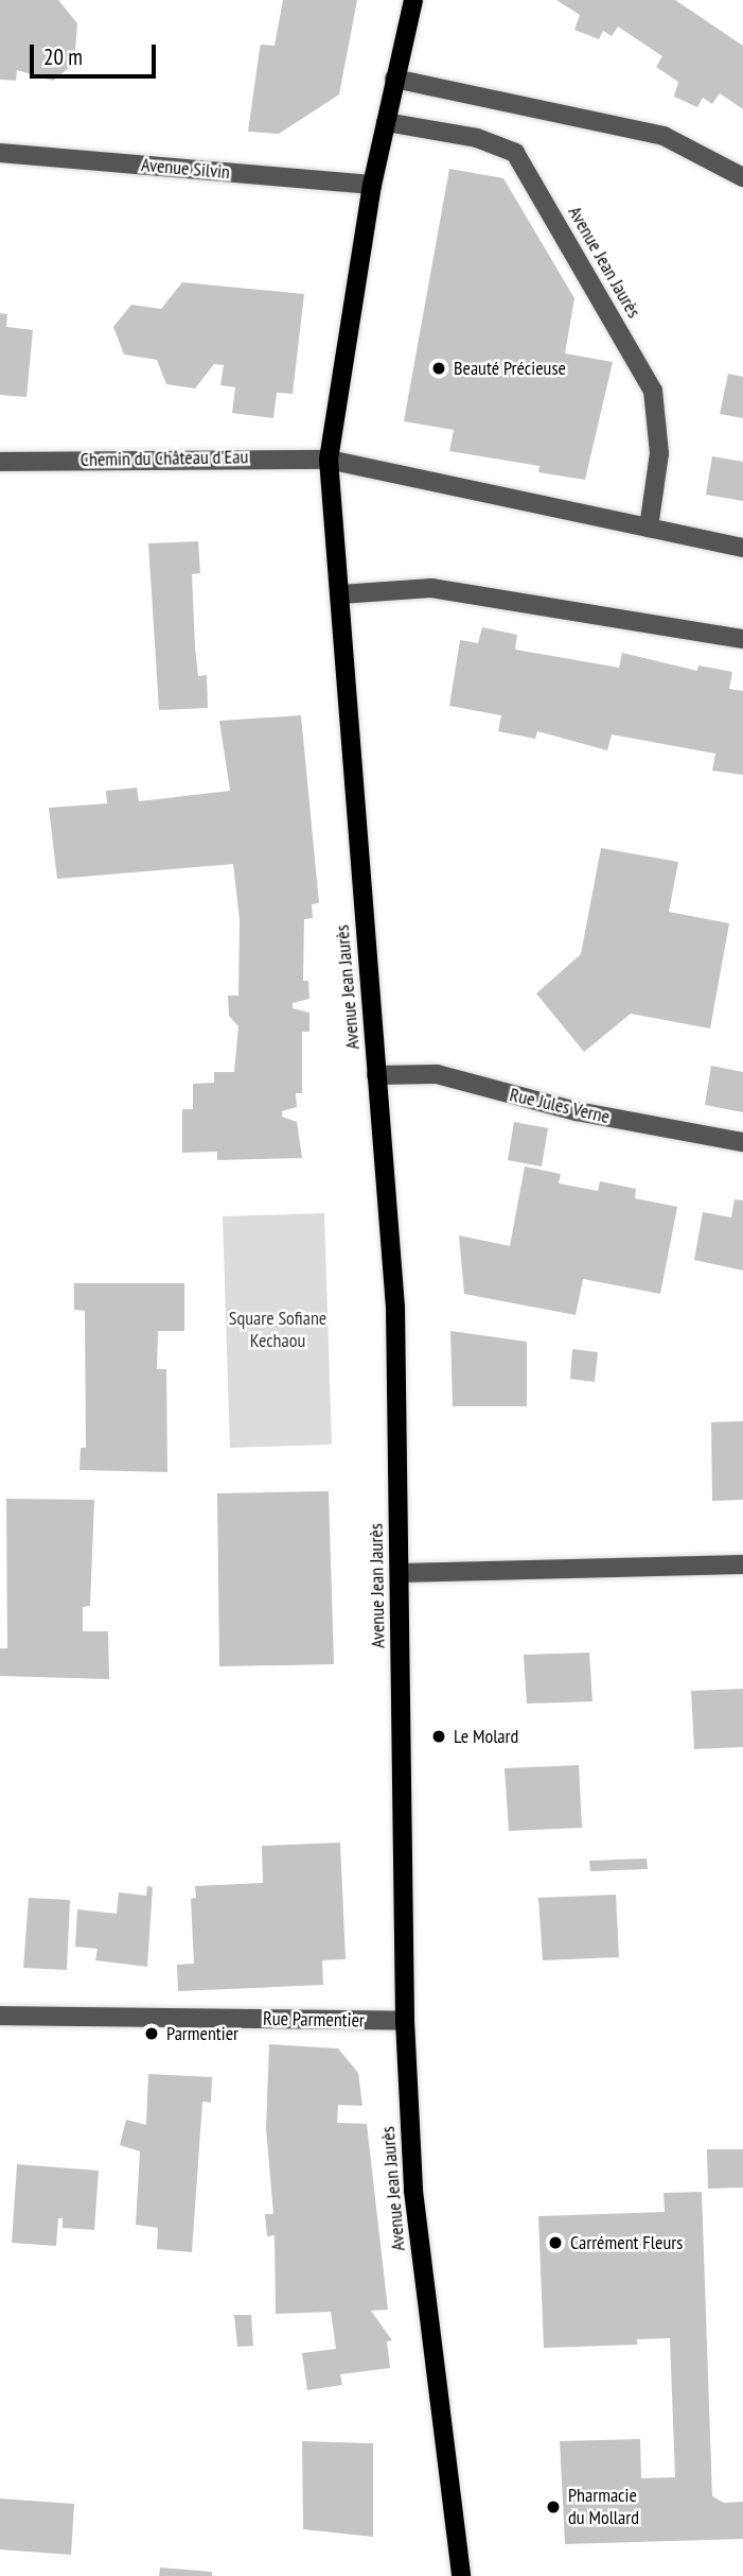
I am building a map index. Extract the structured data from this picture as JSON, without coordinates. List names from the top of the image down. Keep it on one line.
{"streets":{"main road":["Avenue Jean Jaurès"],"street":["Avenue Silvin","Chemin du Château d'Eau","Rue Jules Verne","Rue Parmentier"]},"crossings":[["Avenue Silvin","Avenue Jean Jaurès"],["Avenue Jean Jaurès","Chemin du Château d'Eau"],["Avenue Jean Jaurès","Rue Jules Verne"],["Avenue Jean Jaurès","Rue Parmentier"]],"parks":["Square Sofiane Kechaou"],"places":["Beauté Précieuse","Le Molard","Parmentier","Carrément Fleurs","Pharmacie du Mollard"],"scale_bar":"20 m"}
